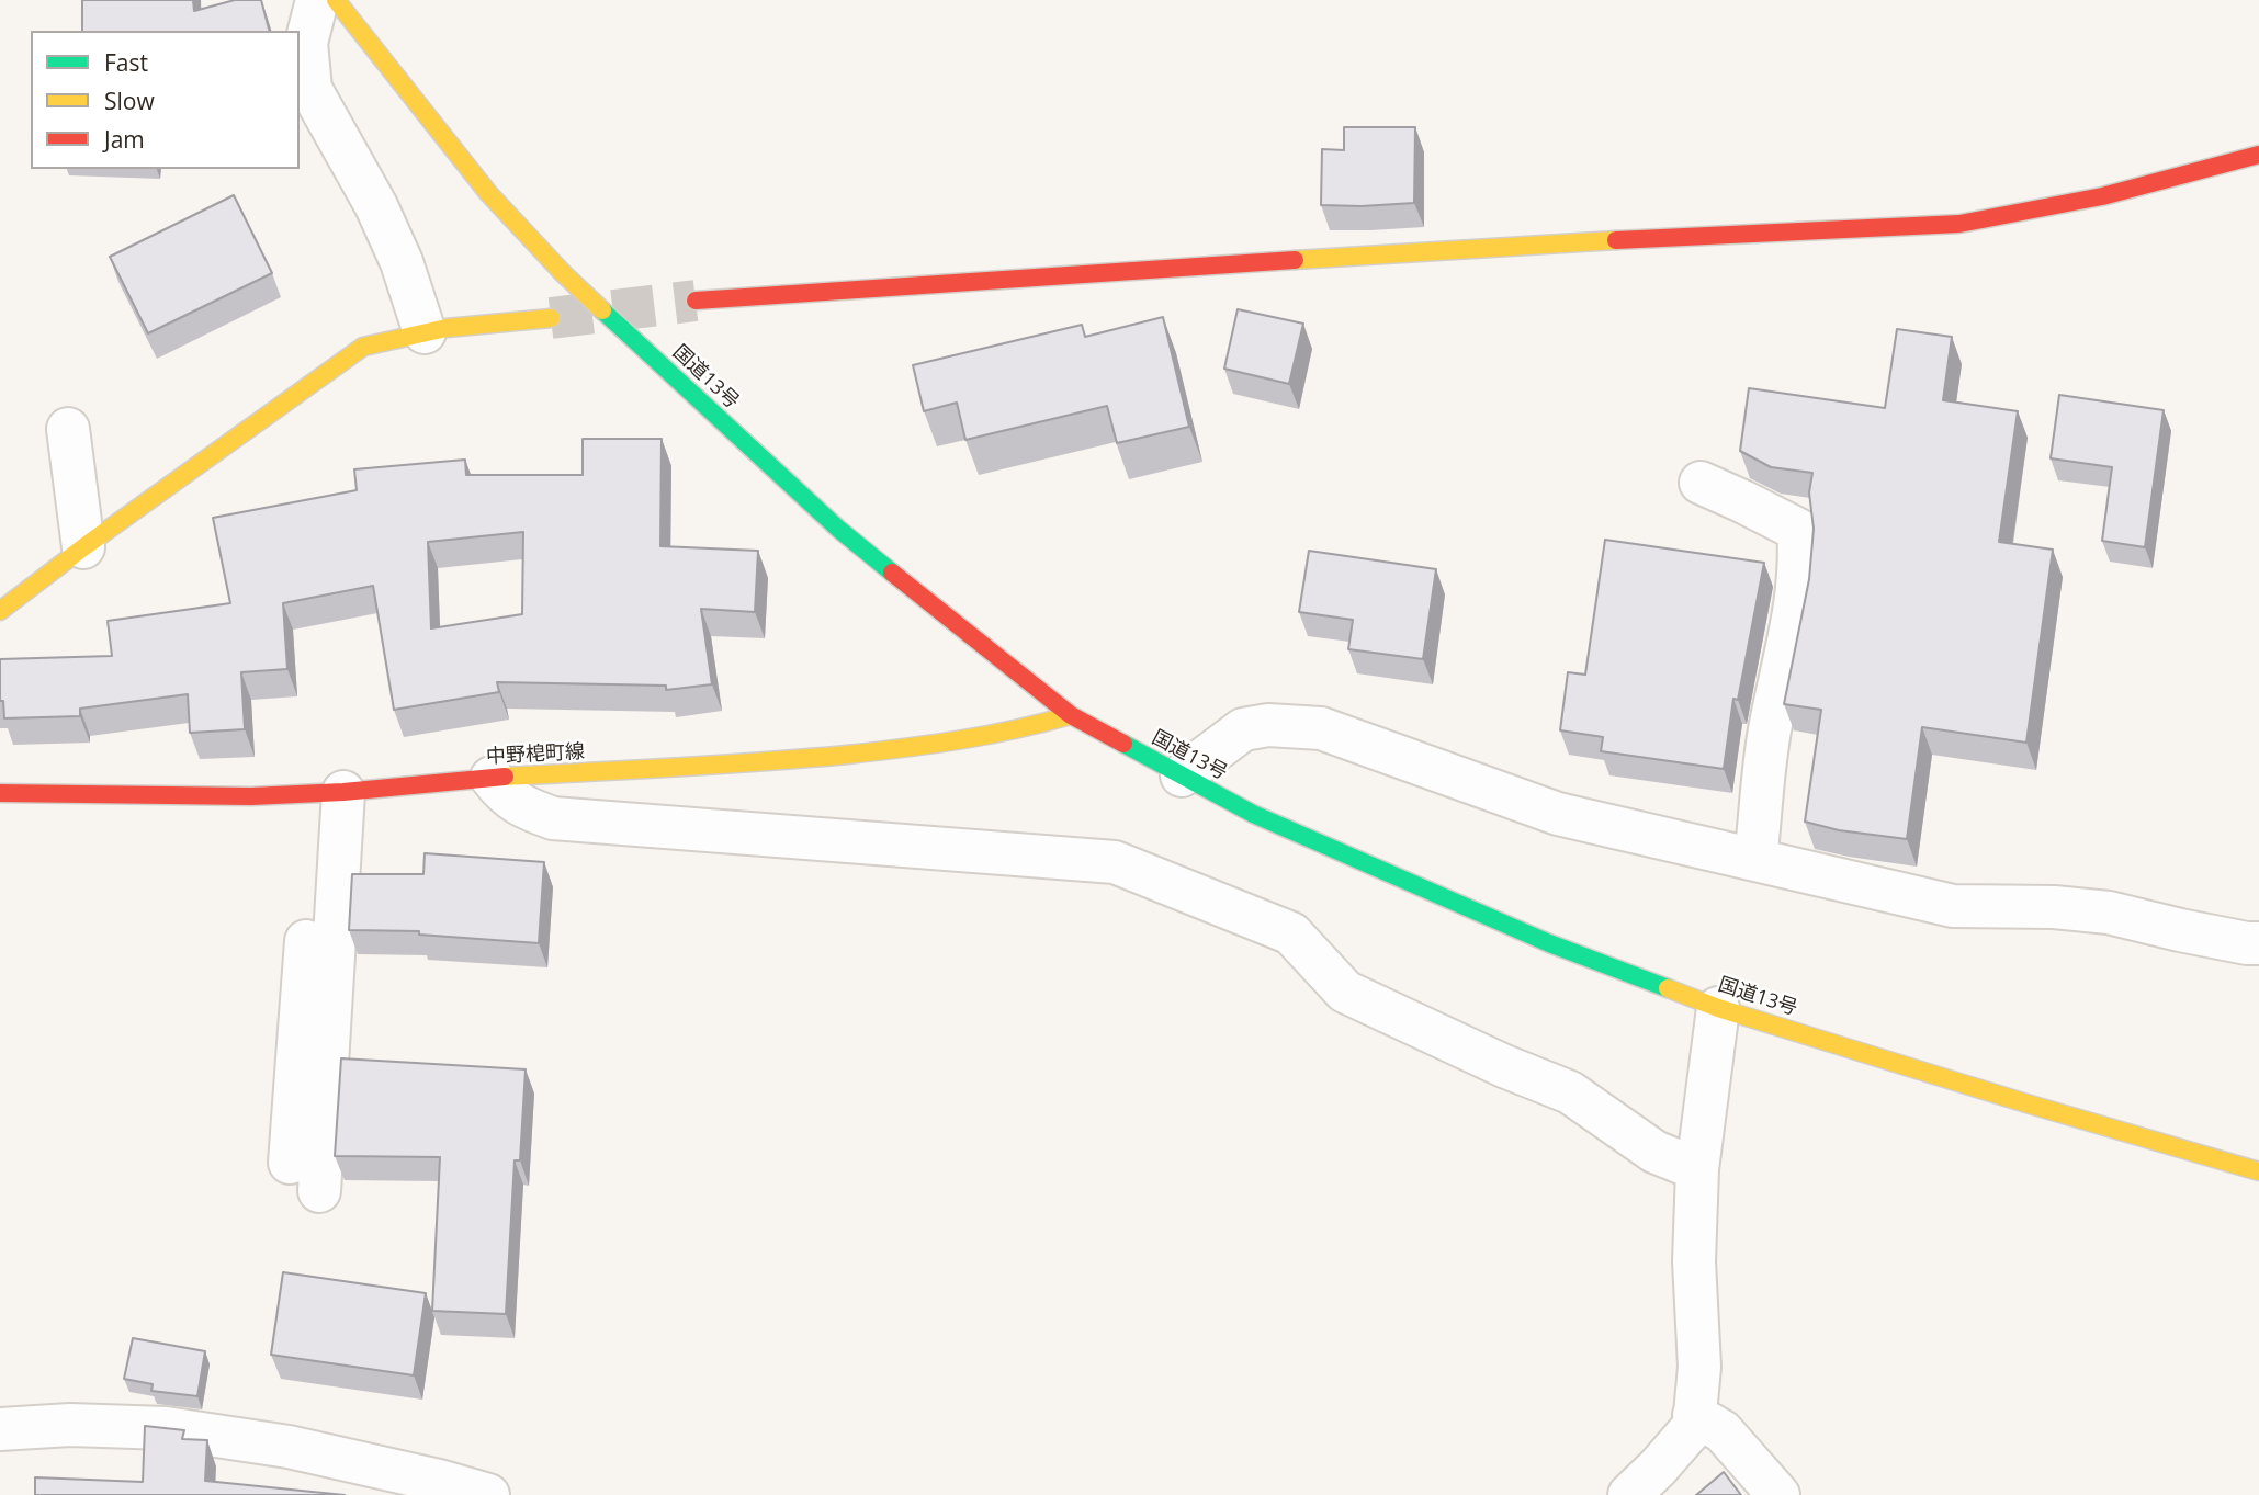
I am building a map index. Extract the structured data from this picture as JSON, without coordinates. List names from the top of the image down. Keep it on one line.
{"streets":{"main road":["国道13号","中野梍町線"]},"crossings":[["国道13号","中野梍町線"]],"legend":["Fast","Slow","Jam"]}
